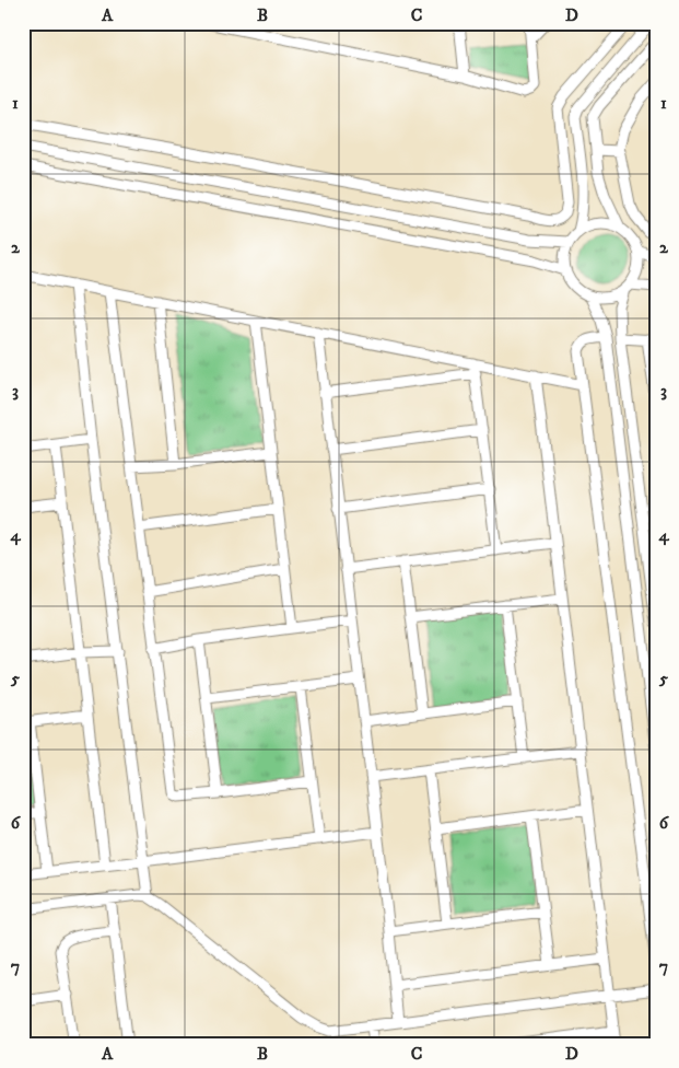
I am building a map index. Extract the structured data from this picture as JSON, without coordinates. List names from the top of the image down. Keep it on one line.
{"grid":{"columns":["A","B","C","D"],"rows":["1","2","3","4","5","6","7"]}}
